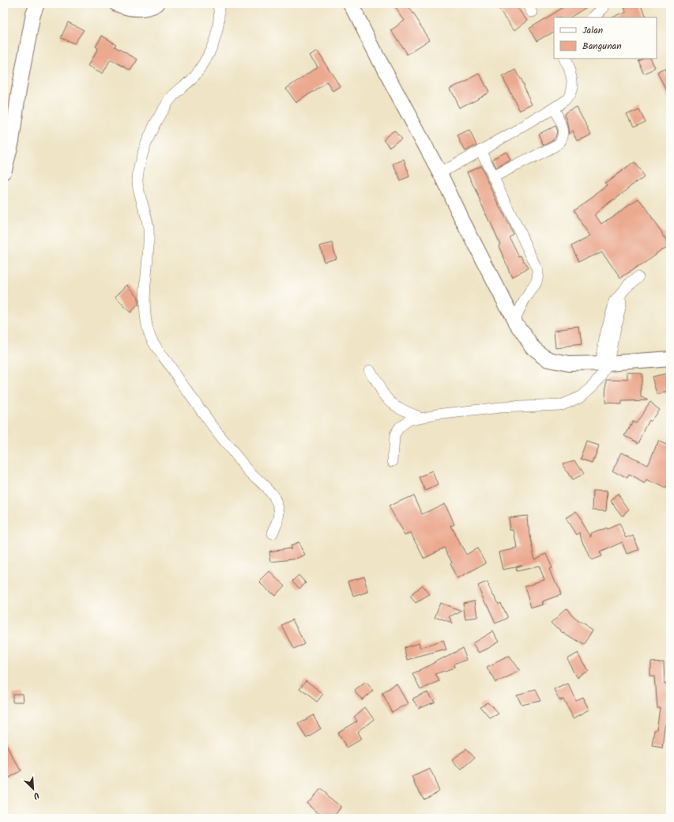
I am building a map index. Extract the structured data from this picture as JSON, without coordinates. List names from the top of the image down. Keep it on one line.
{"legend":["Jalan","Bangunan"],"north":"bottom right"}
